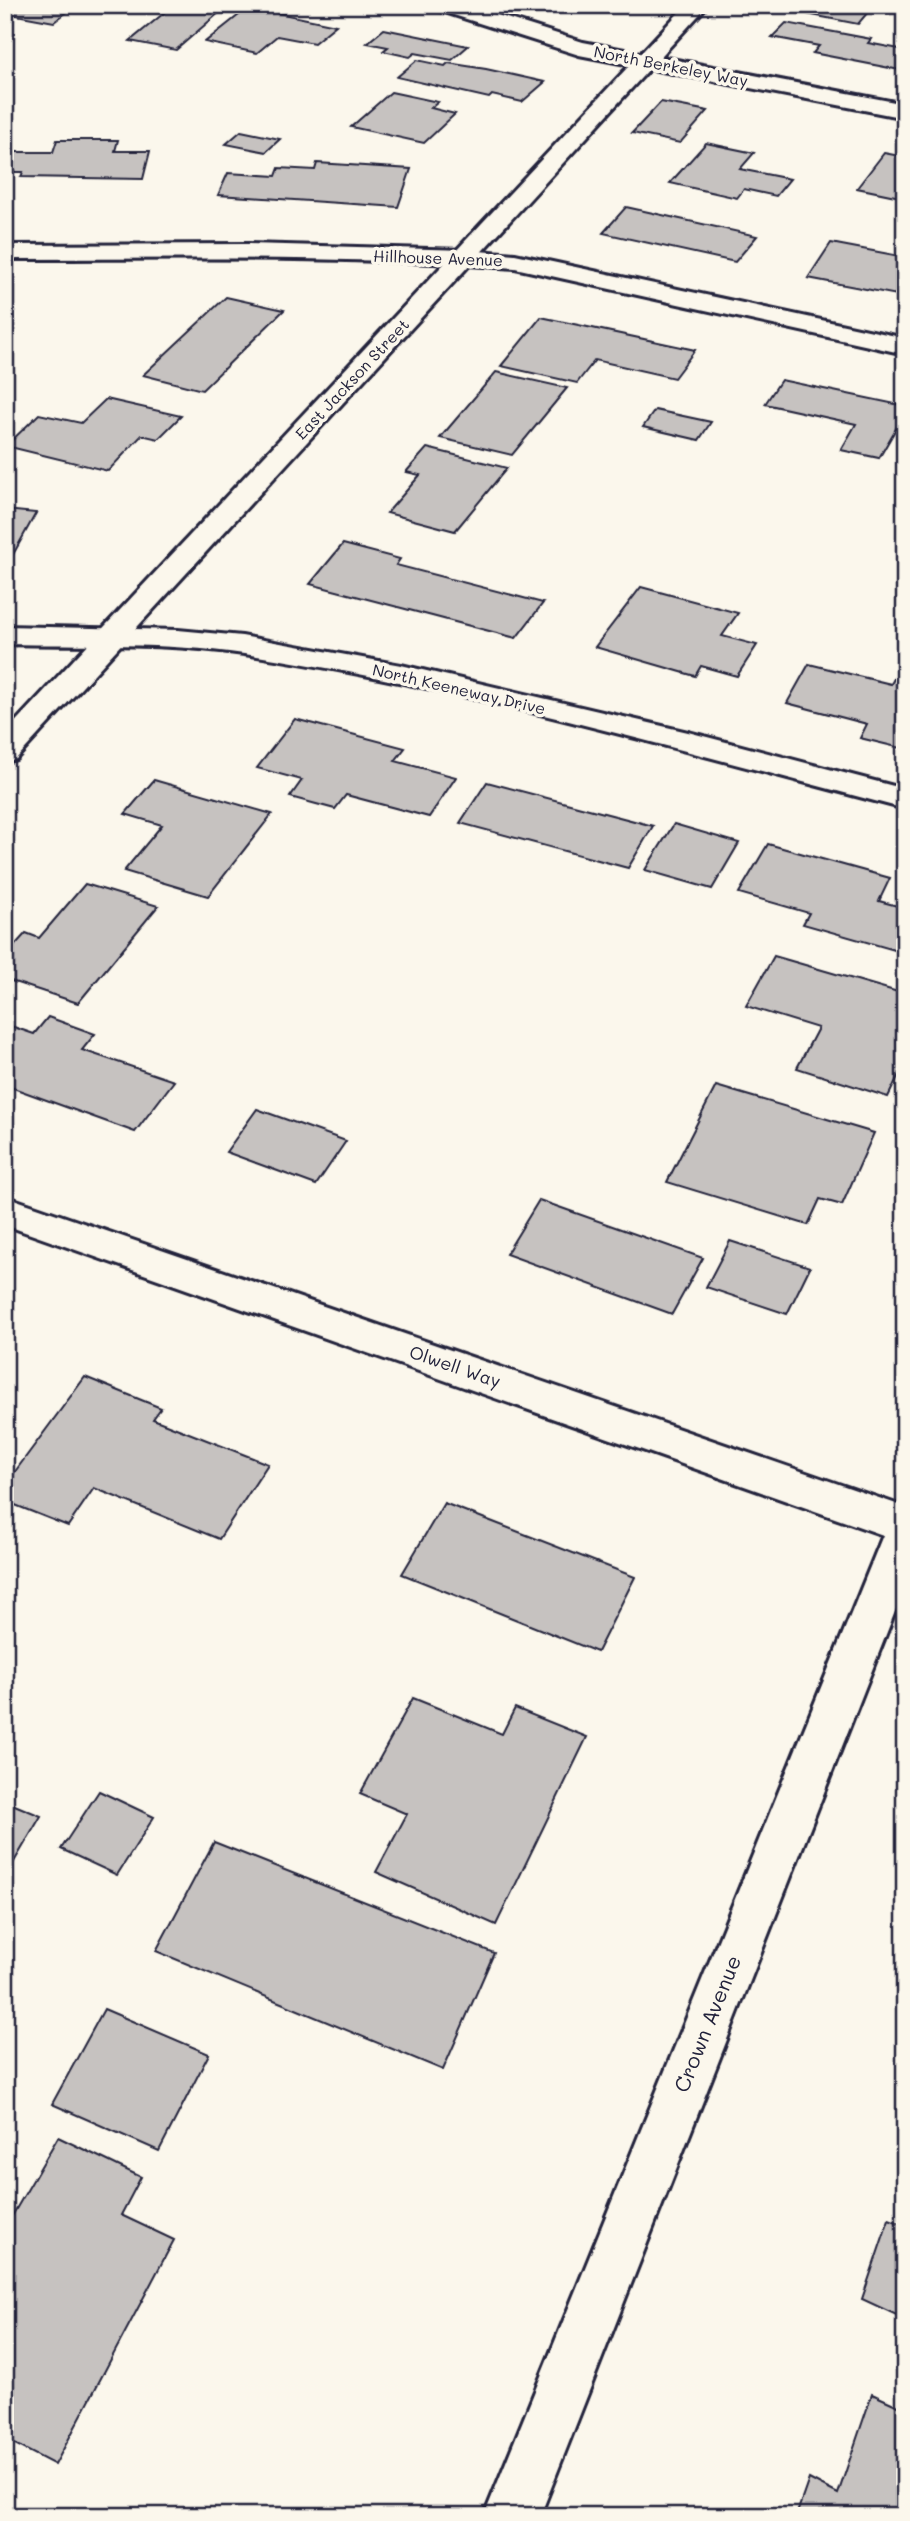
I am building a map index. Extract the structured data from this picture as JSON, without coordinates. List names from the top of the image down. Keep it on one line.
{"streets":{"street":["North Berkeley Way","Hillhouse Avenue","East Jackson Street","North Keeneway Drive","Olwell Way","Crown Avenue"]},"crossings":[["North Berkeley Way","East Jackson Street"],["Hillhouse Avenue","East Jackson Street"],["East Jackson Street","North Keeneway Drive"]]}
